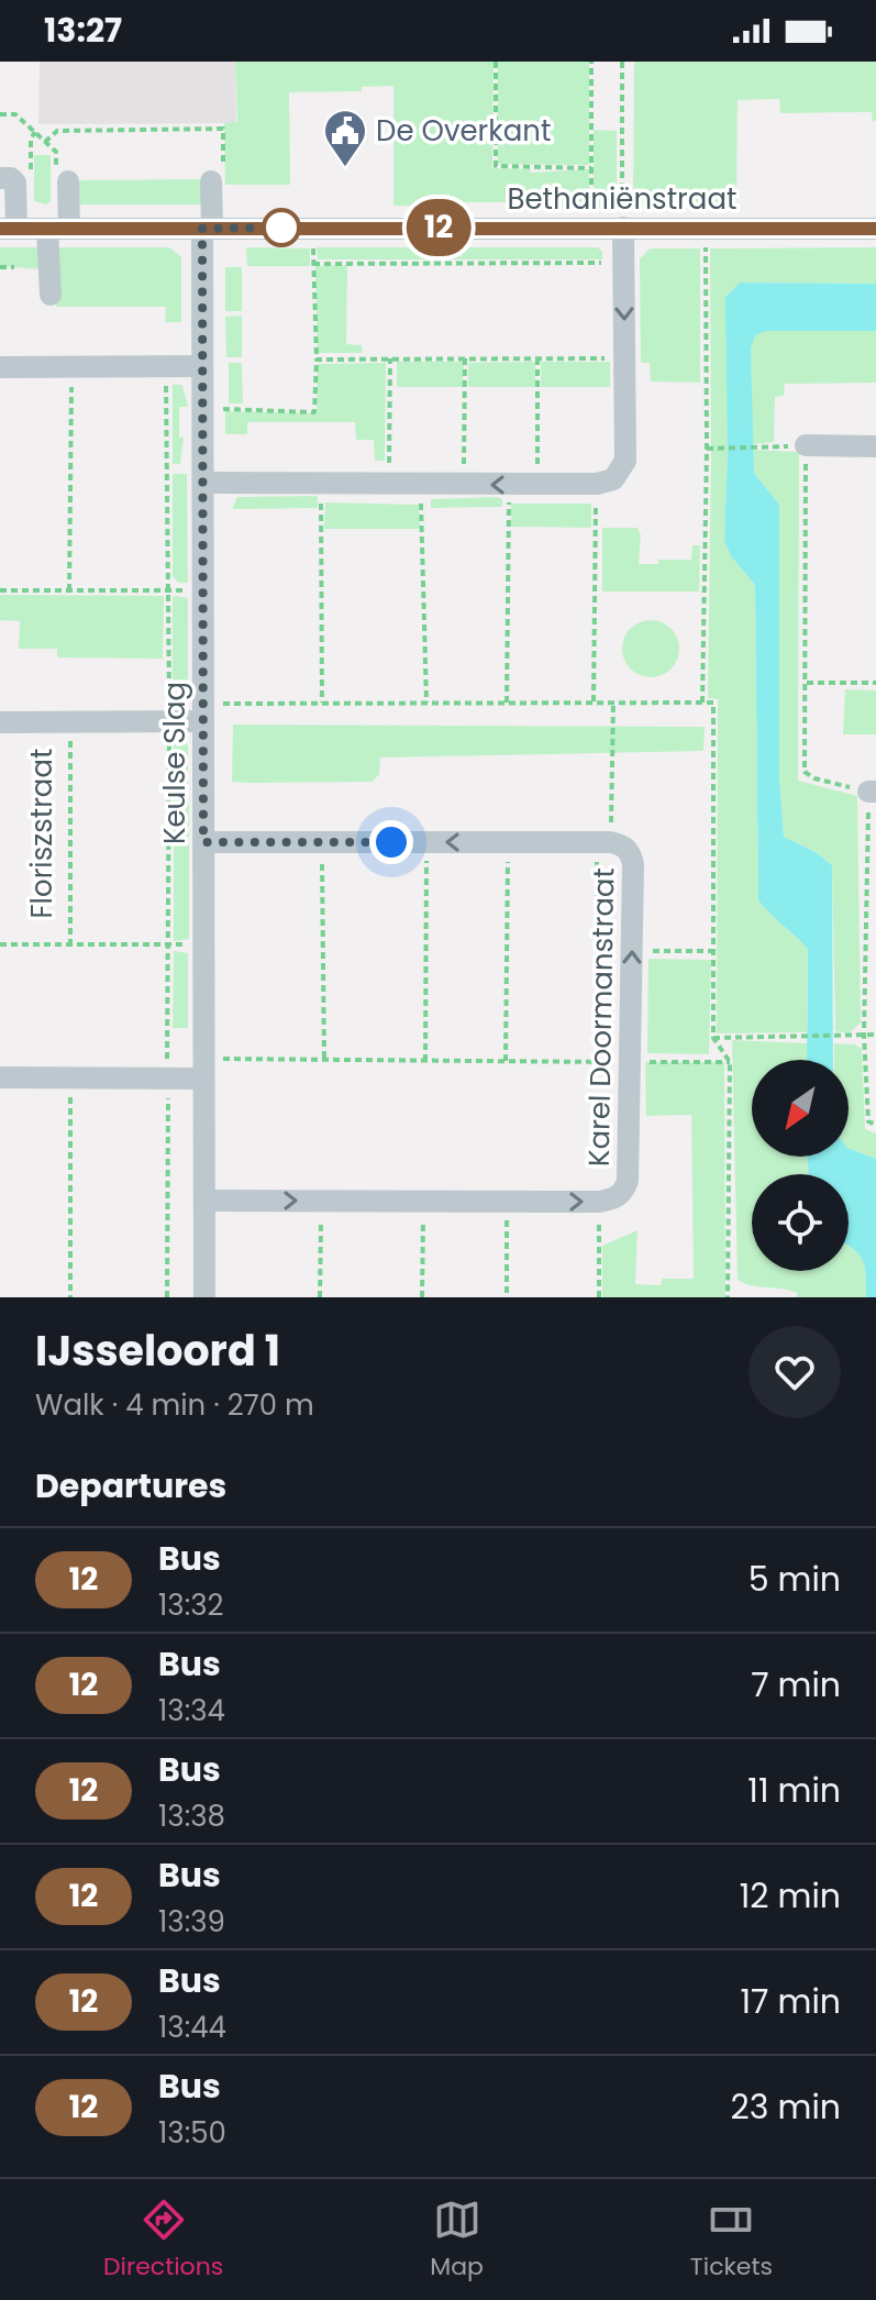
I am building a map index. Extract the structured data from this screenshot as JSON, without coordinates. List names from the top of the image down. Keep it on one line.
{"streets":{"street":["Bethaniënstraat","Keulse Slag","Floriszstraat","Karel Doormanstraat"]},"crossings":[["Bethaniënstraat","Keulse Slag"],["Keulse Slag","Floriszstraat"],["Keulse Slag","Karel Doormanstraat"]],"places":{"public building":["De Overkant"]},"lines":["bus line 12"],"north":"bottom left","page":{"status":"13:27","on_map":"12","heading":[["IJsseloord 1","Walk · 4 min · 270 m"],"Departures"],"list":[{"mark":"12","name":"Bus","note":"13:32","value":"5 min"},{"mark":"12","name":"Bus","note":"13:34","value":"7 min"},{"mark":"12","name":"Bus","note":"13:38","value":"11 min"},{"mark":"12","name":"Bus","note":"13:39","value":"12 min"},{"mark":"12","name":"Bus","note":"13:44","value":"17 min"},{"mark":"12","name":"Bus","note":"13:50","value":"23 min"}],"tabs":["Directions","Map","Tickets"]}}
